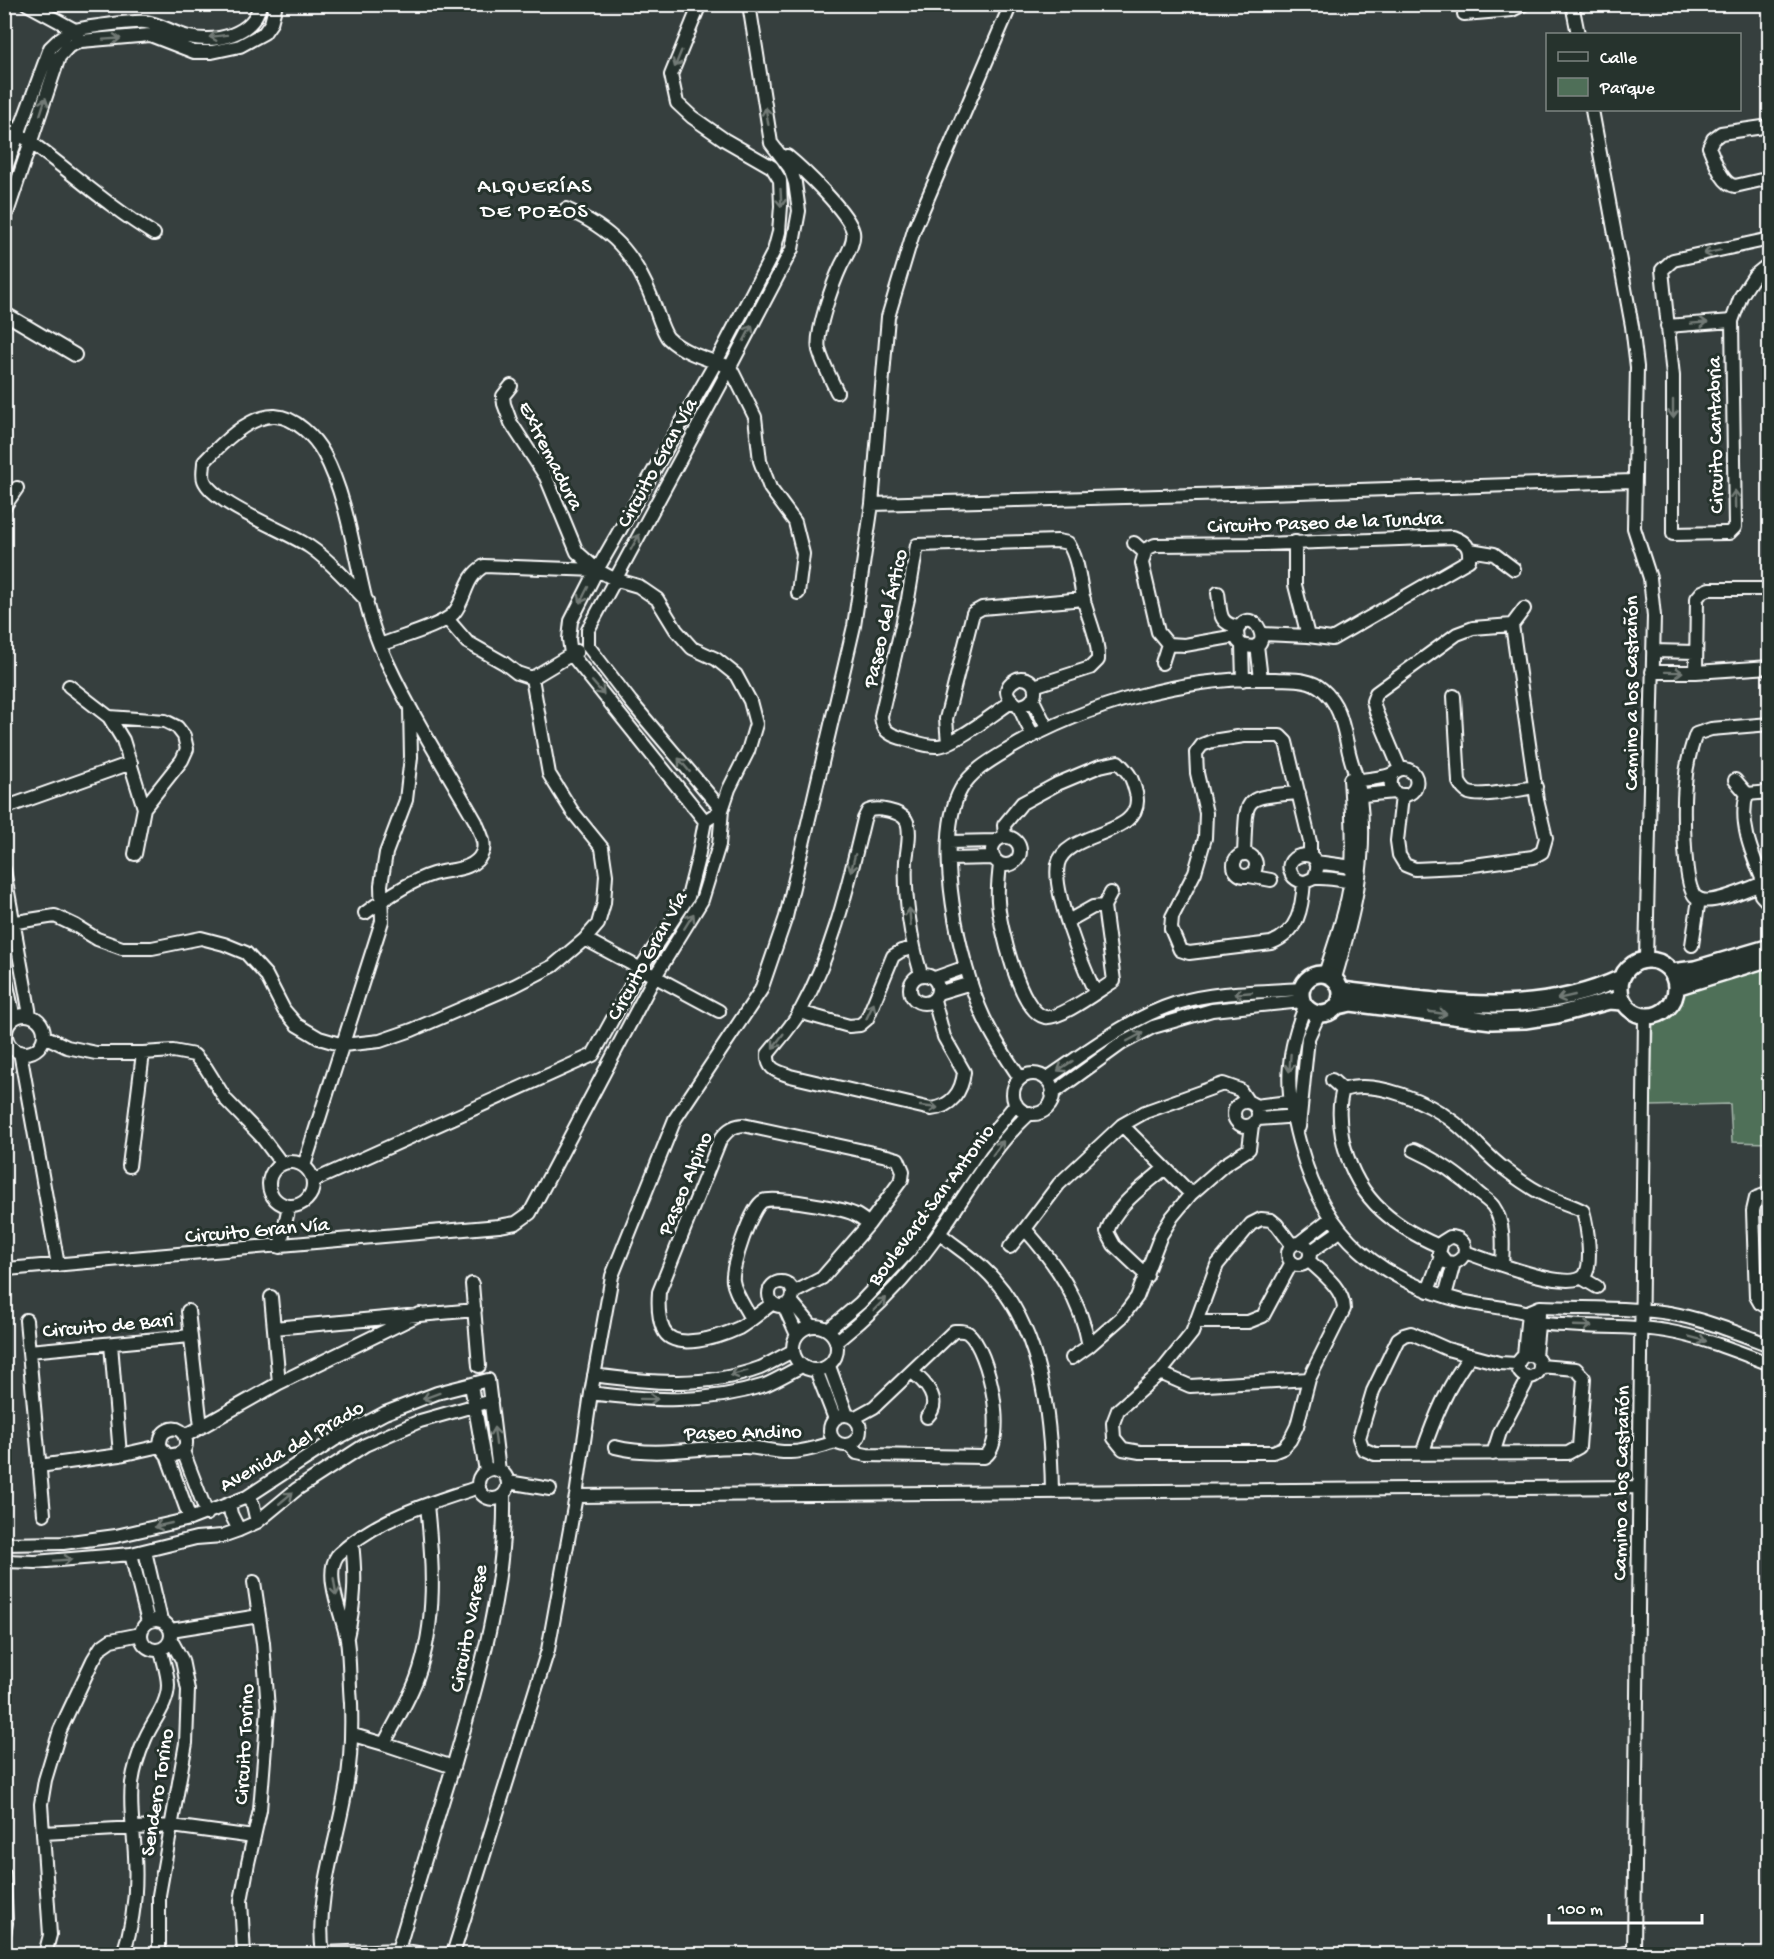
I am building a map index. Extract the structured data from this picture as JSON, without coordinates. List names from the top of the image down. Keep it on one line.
{"streets":{"street":["Circuito Cantabria","Extremadura","Circuito Gran Vía","Circuito Paseo de la Tundra","Paseo del Ártico","Camino a los Castañón","Paseo Alpino","Boulevard San Antonio","Circuito de Bari","Paseo Andino","Avenida del Prado","Circuito Varese","Circuito Torino","Sendero Torino"]},"crossings":[["Extremadura","Circuito Gran Vía"],["Camino a los Castañón","Boulevard San Antonio"],["Boulevard San Antonio","Paseo Andino"],["Circuito Torino","Sendero Torino"]],"districts":["ALQUERÍAS DE POZOS"],"legend":["Calle","Parque"],"scale_bar":"100 m"}
